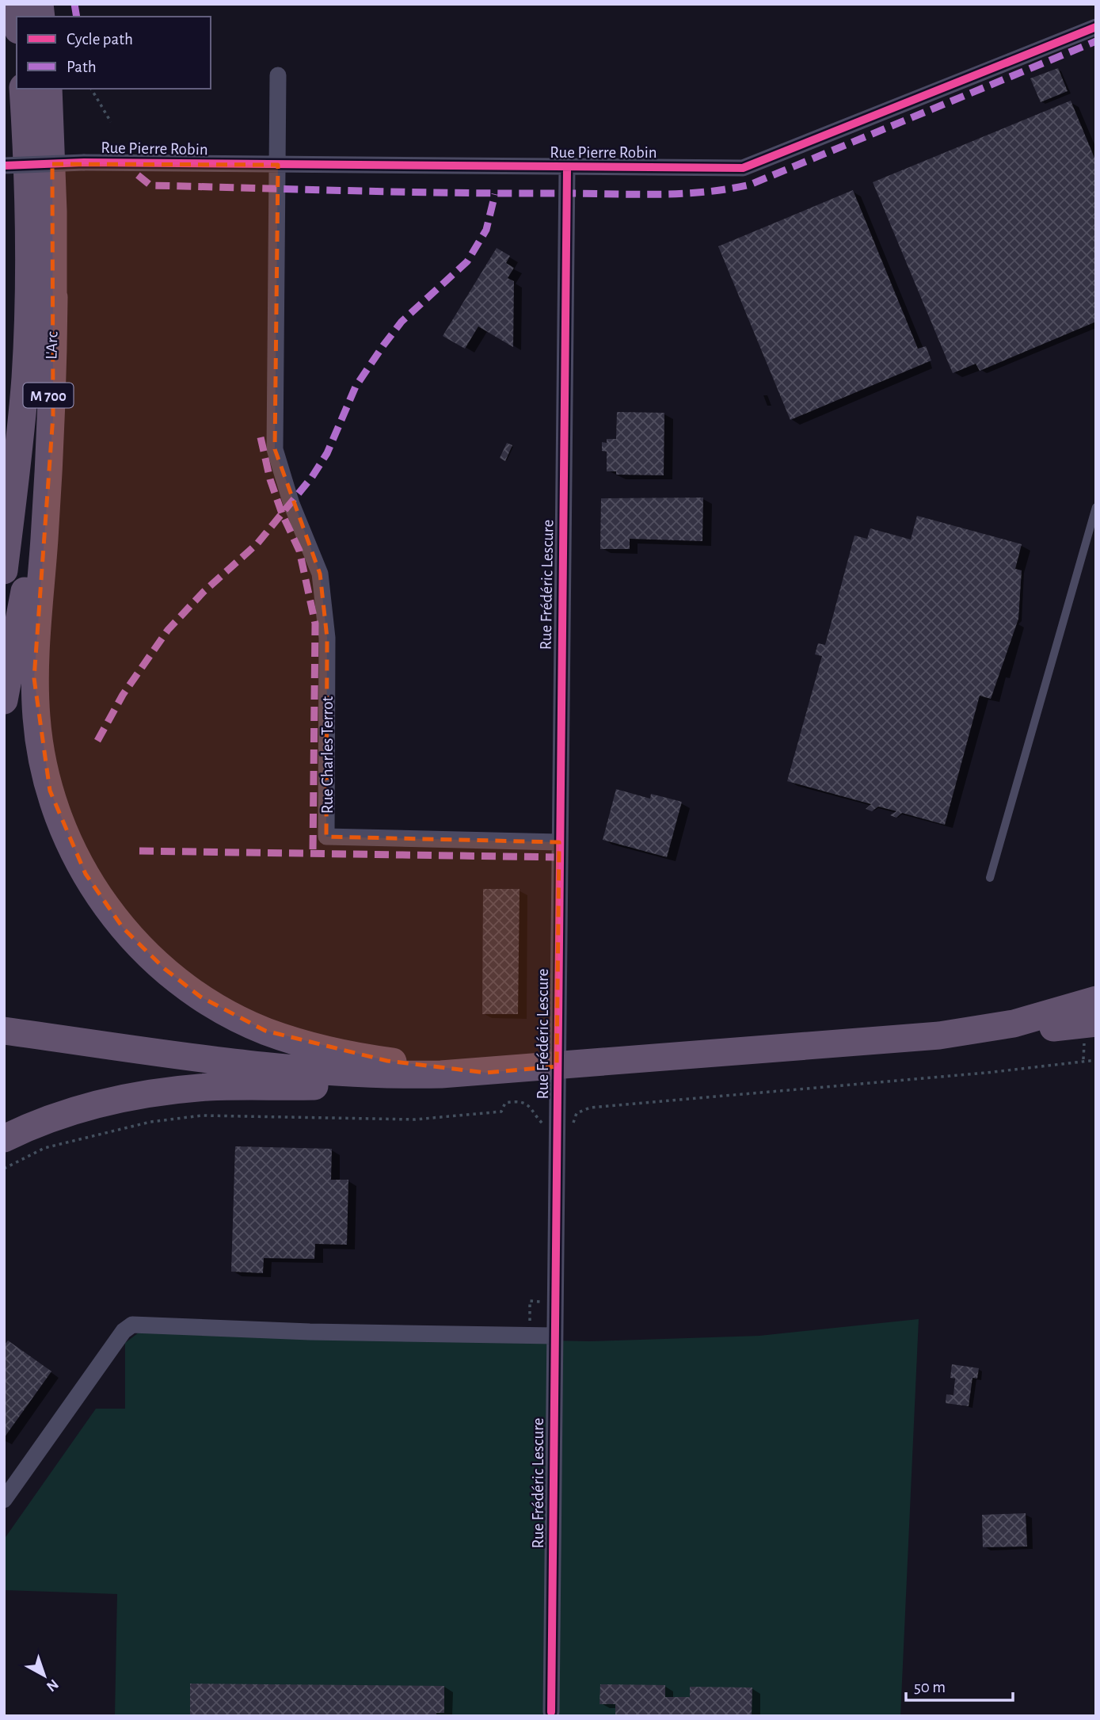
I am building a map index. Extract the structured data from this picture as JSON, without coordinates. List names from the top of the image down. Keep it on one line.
{"streets":{"highway":["L'Arc","M 700"],"street":["Rue Pierre Robin","Rue Frédéric Lescure","Rue Charles Terrot"]},"crossings":[["Rue Pierre Robin","Rue Frédéric Lescure"],["Rue Pierre Robin","Rue Charles Terrot"],["Rue Frédéric Lescure","Rue Charles Terrot"]],"legend":["Cycle path","Path"],"scale_bar":"50 m","north":"bottom right"}
